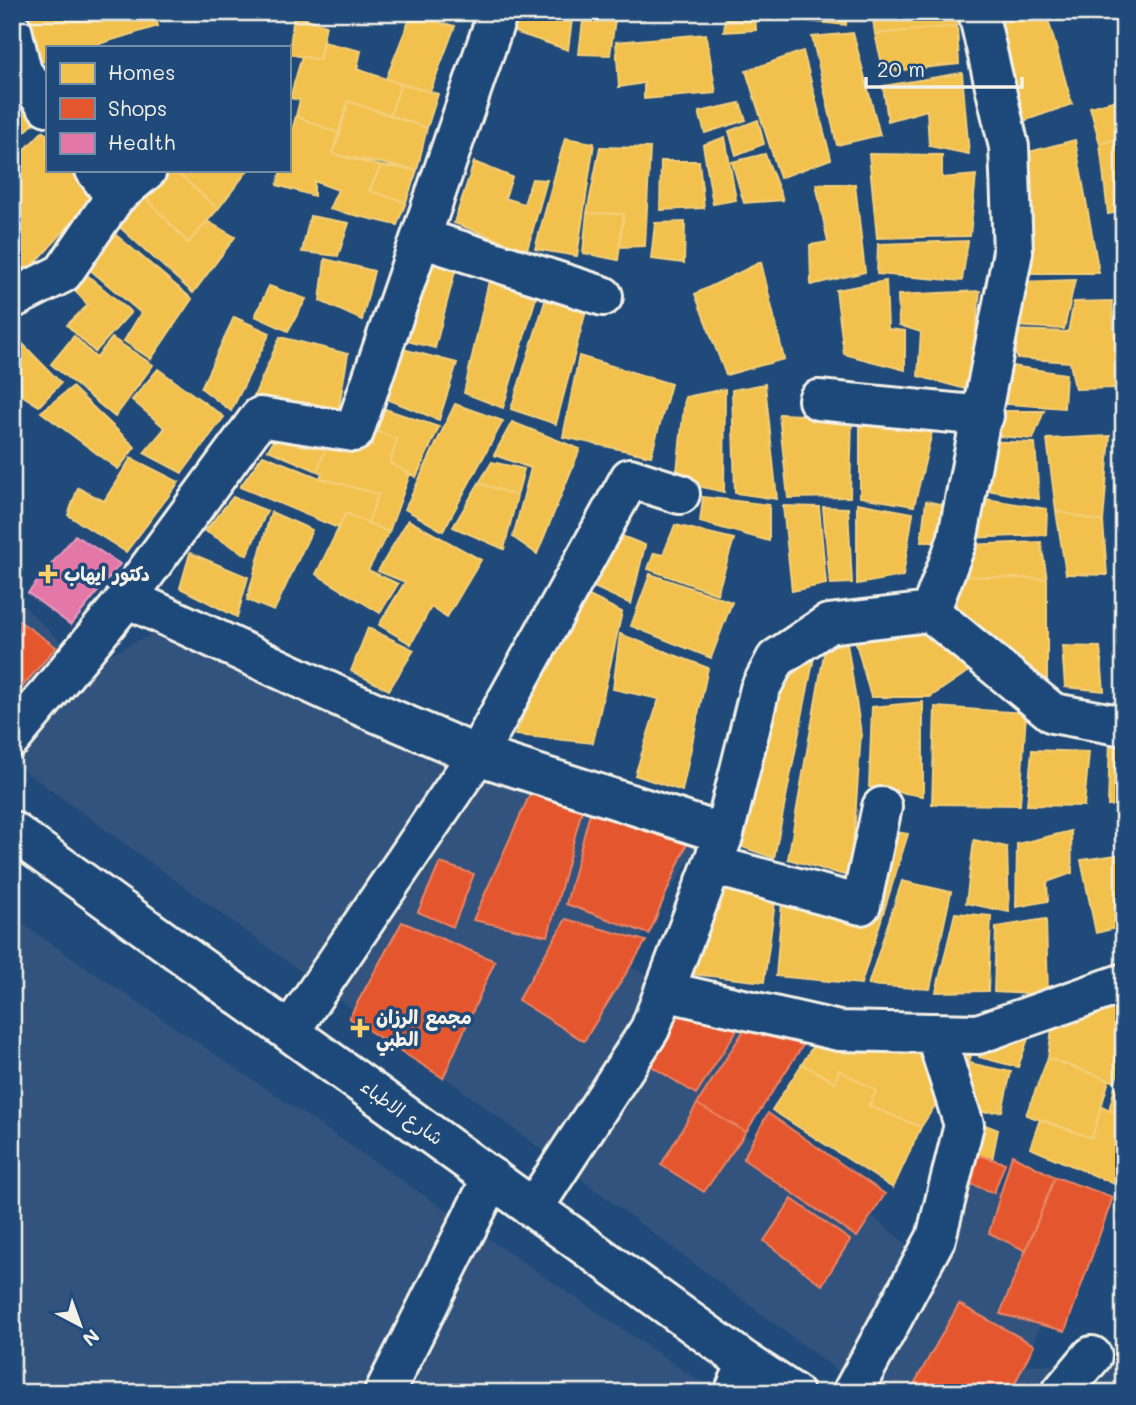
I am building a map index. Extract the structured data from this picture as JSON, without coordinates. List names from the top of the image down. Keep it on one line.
{"streets":{"street":["شارع الاطباء"]},"places":{"health":["دكتور ايهاب","مجمع الرزان الطبي"]},"legend":["Homes","Shops","Health"],"scale_bar":"20 m","north":"bottom right"}
